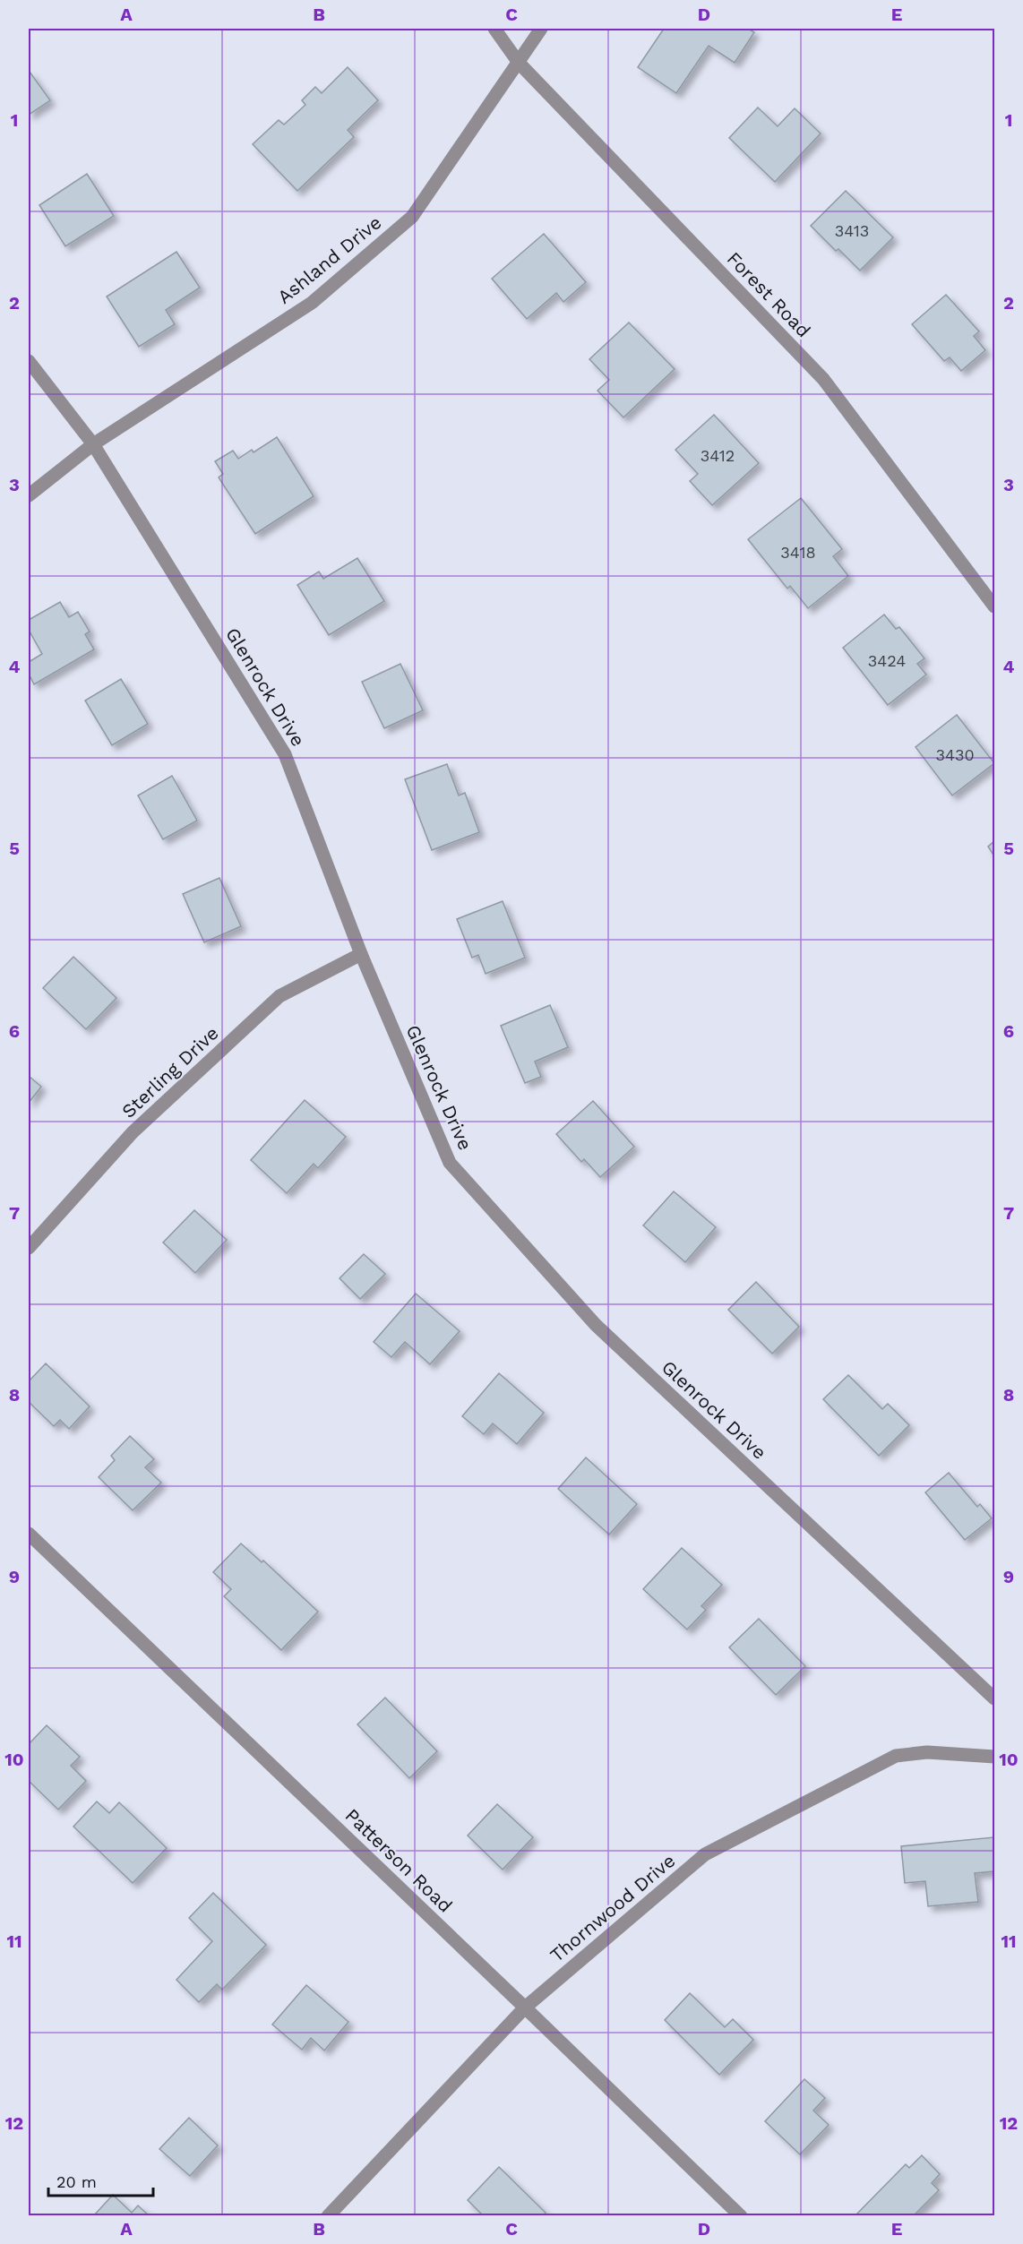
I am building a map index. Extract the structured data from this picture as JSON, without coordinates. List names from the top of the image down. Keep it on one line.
{"streets":{"street":["Ashland Drive","Forest Road","Glenrock Drive","Sterling Drive","Patterson Road","Thornwood Drive"]},"crossings":[["Ashland Drive","Forest Road"],["Ashland Drive","Glenrock Drive"],["Glenrock Drive","Sterling Drive"],["Patterson Road","Thornwood Drive"]],"house_numbers":["3413","3412","3418","3424","3430"],"scale_bar":"20 m","grid":{"columns":["A","B","C","D","E"],"rows":["1","2","3","4","5","6","7","8","9","10","11","12"]}}
